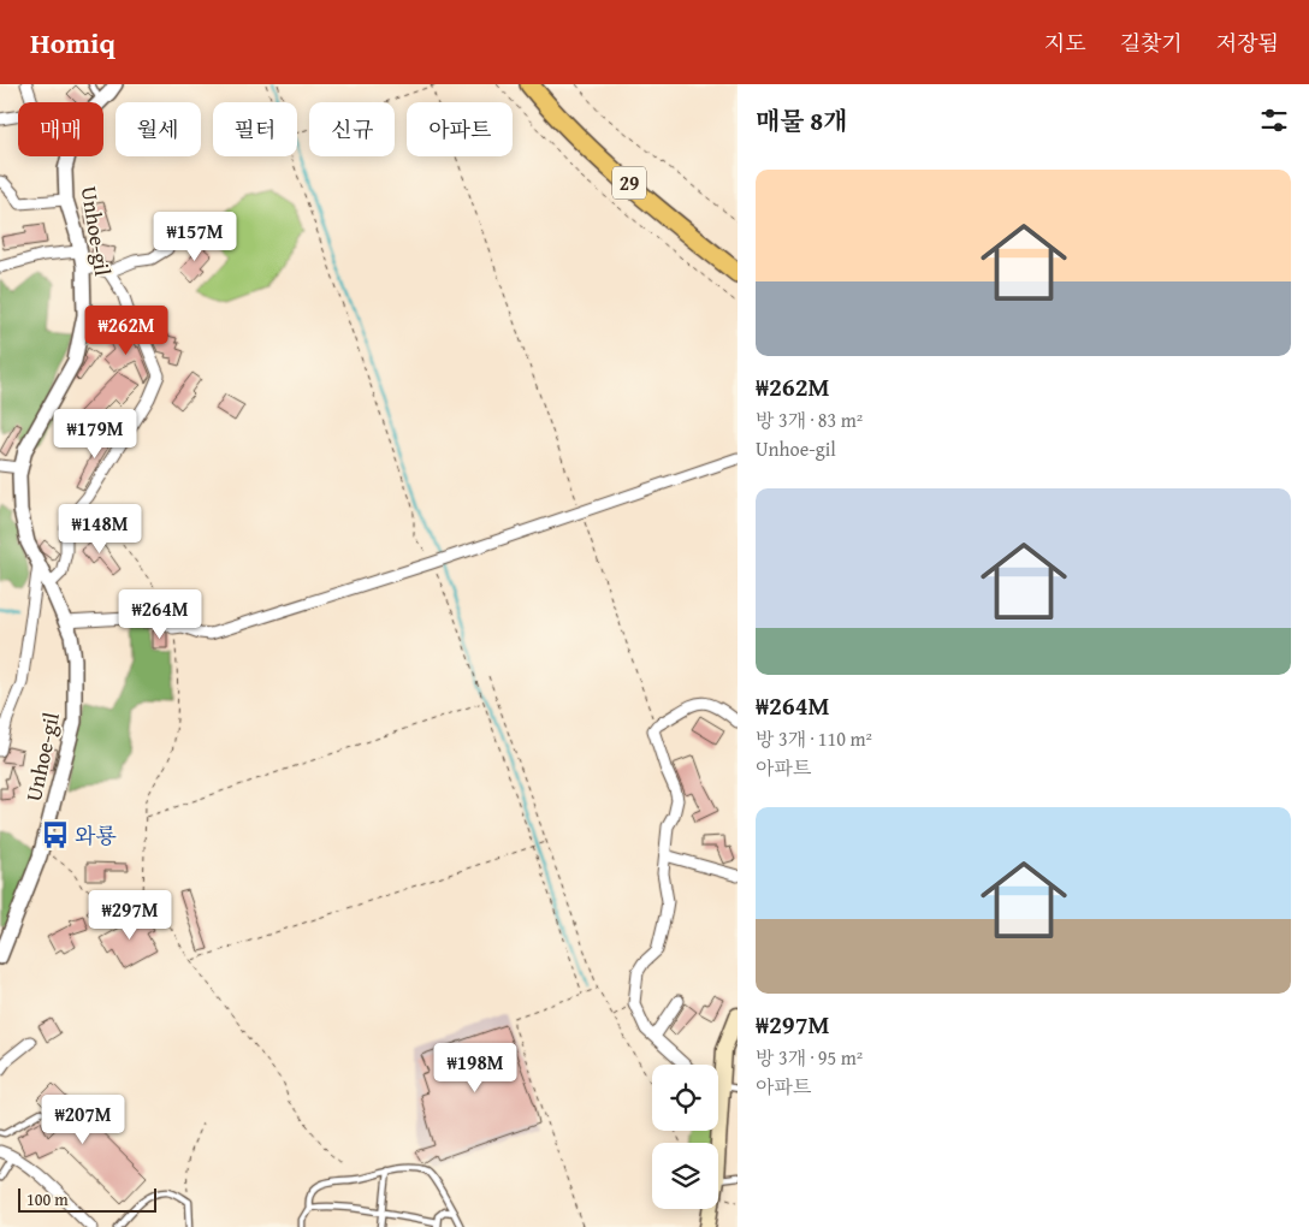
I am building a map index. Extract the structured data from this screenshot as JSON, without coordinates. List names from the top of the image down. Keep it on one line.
{"streets":{"highway":["29"],"street":["Unhoe-gil"]},"places":{"bus stop":["와룡"]},"scale_bar":"100 m","page":{"header":"Homiq","nav":["지도","길찾기","저장됨"],"heading":"매물 8개","chip":["매매","월세","필터","신규","아파트"],"list":[{"name":"₩262M","note":"방 3개 · 83 m² · Unhoe-gil"},{"name":"₩264M","note":"방 3개 · 110 m² · 아파트"},{"name":"₩297M","note":"방 3개 · 95 m² · 아파트"}],"price":["₩157M","₩262M","₩179M","₩148M","₩264M","₩297M","₩198M","₩207M"],"scale":"100 m"}}
